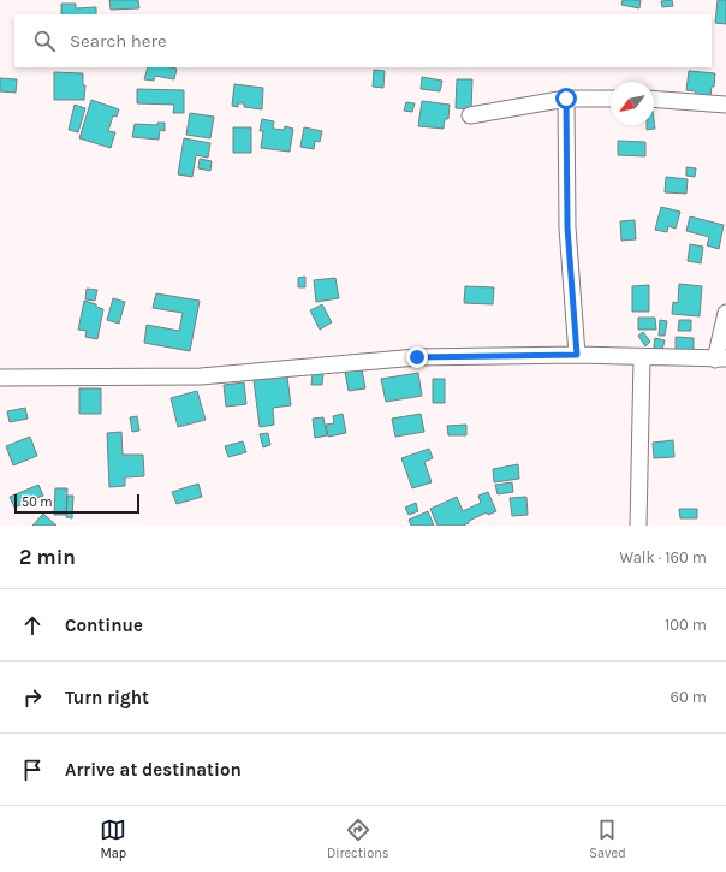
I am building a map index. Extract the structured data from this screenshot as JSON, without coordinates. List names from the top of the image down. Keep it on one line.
{"scale_bar":"50 m","north":"bottom left","page":{"search":"Search here","scale":"50 m","heading":["2 min","Walk · 160 m"],"list":[["Continue","100 m"],["Turn right","60 m"],"Arrive at destination"],"nav":["Map","Directions","Saved"]}}
